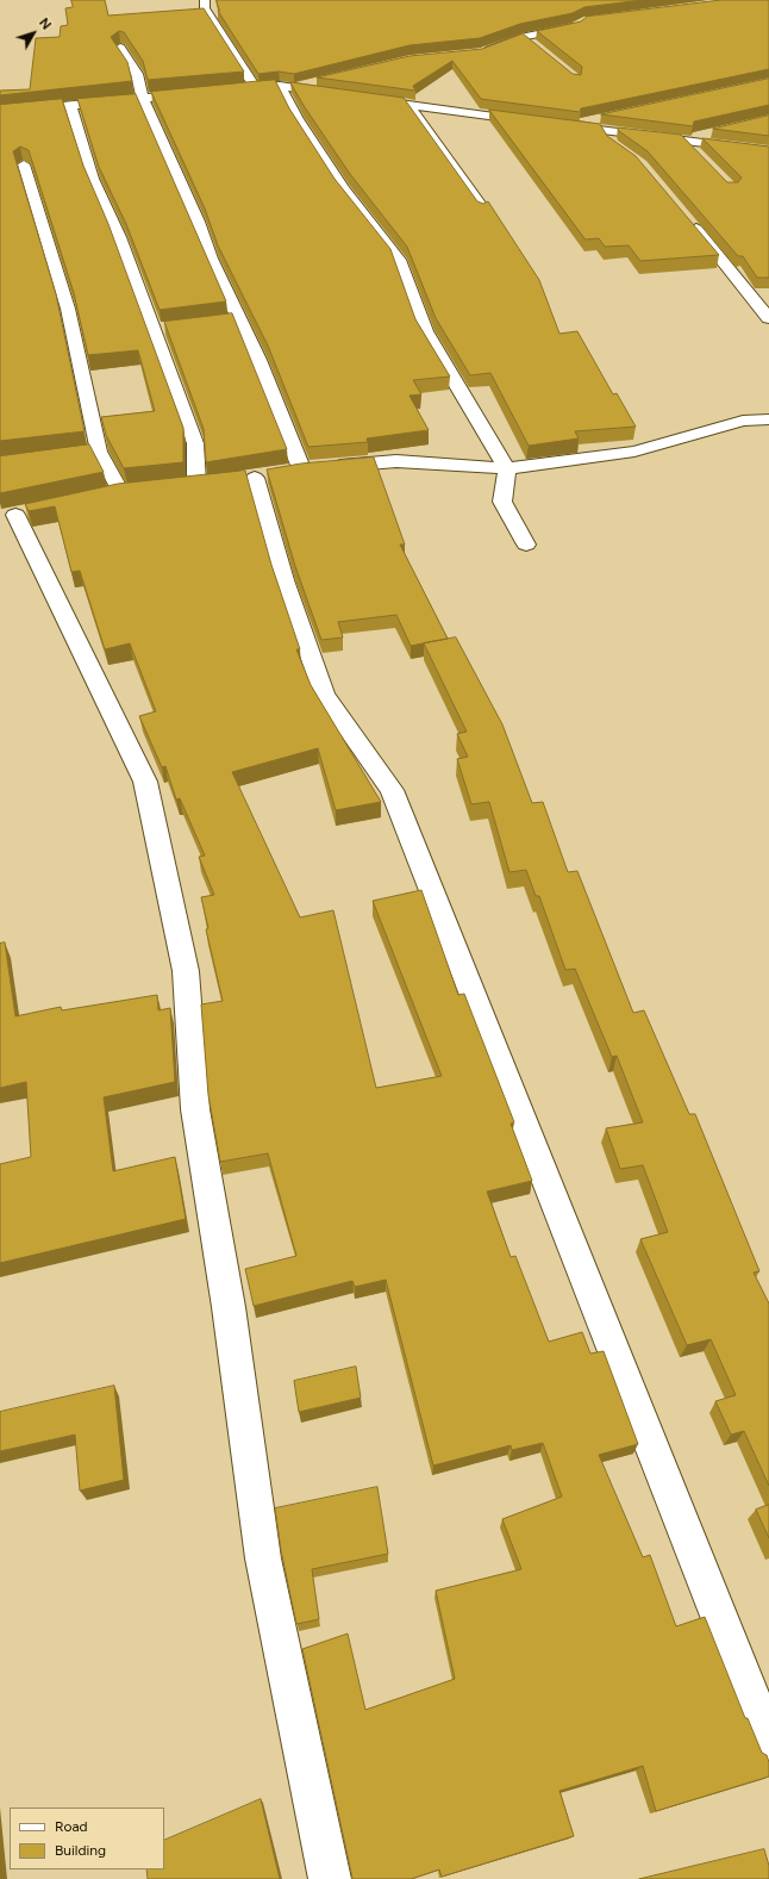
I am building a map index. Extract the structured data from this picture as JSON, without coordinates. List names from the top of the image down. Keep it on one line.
{"legend":["Road","Building"],"north":"top right"}
